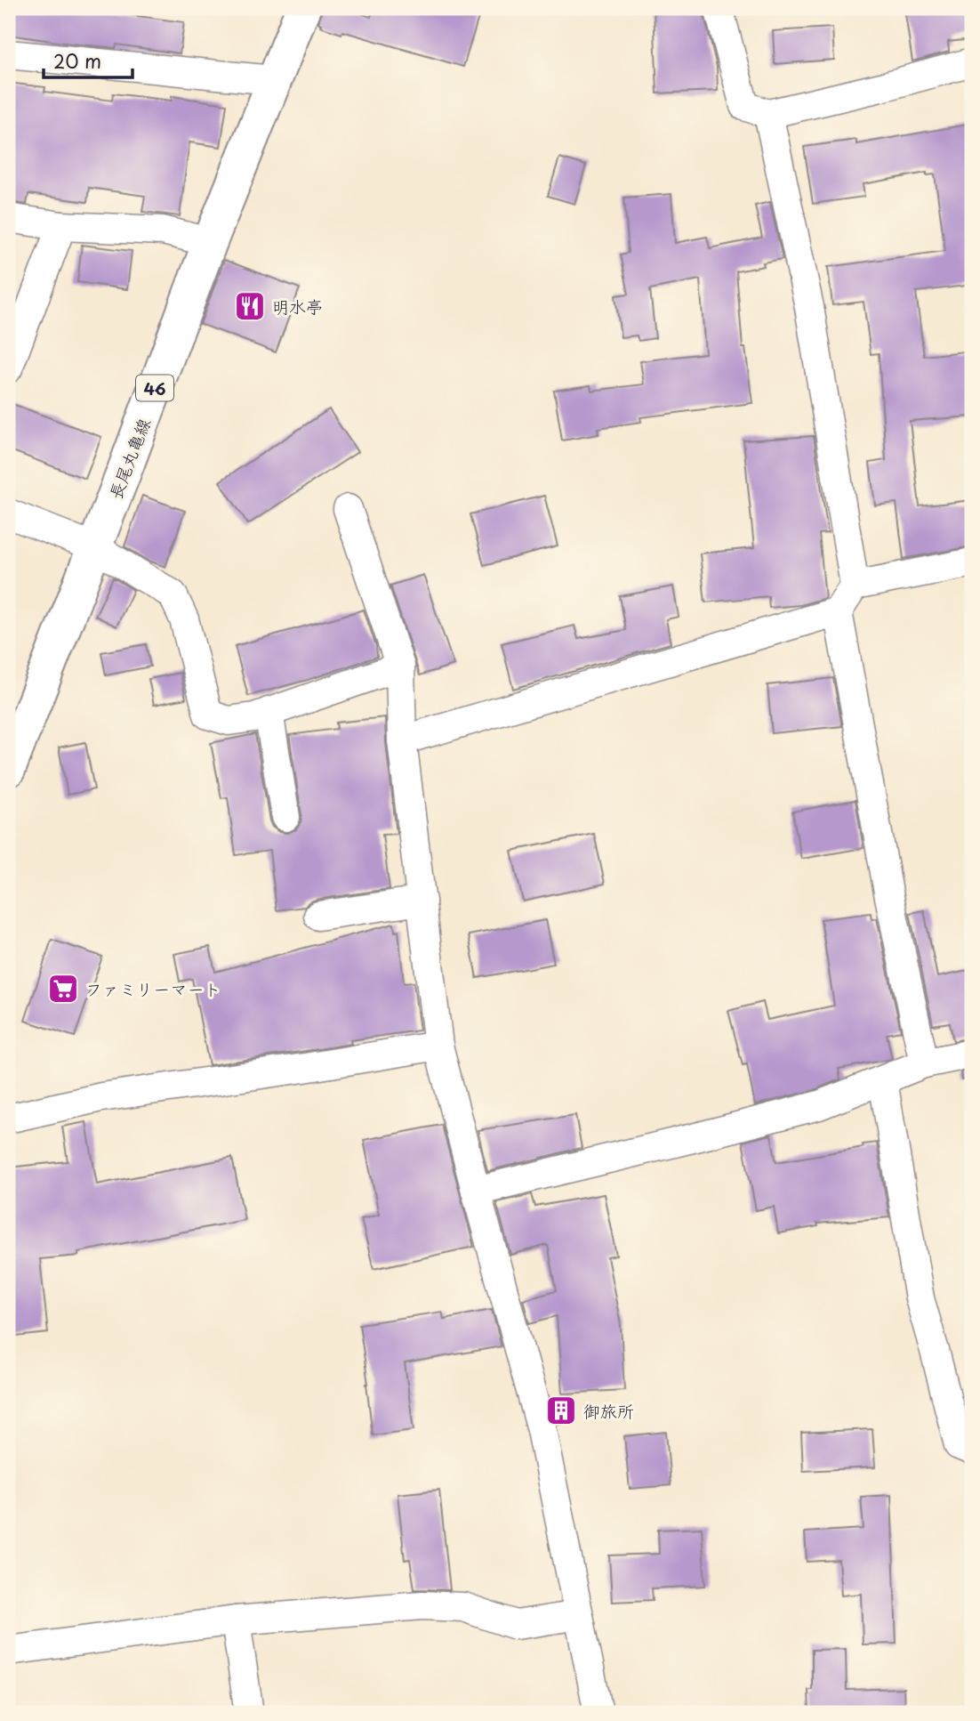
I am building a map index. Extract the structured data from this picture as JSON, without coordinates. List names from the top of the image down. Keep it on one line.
{"streets":{"main road":["46","長尾丸亀線"]},"places":{"restaurant":["明水亭"],"supermarket":["ファミリーマート"],"building":["御旅所"]},"scale_bar":"20 m"}
